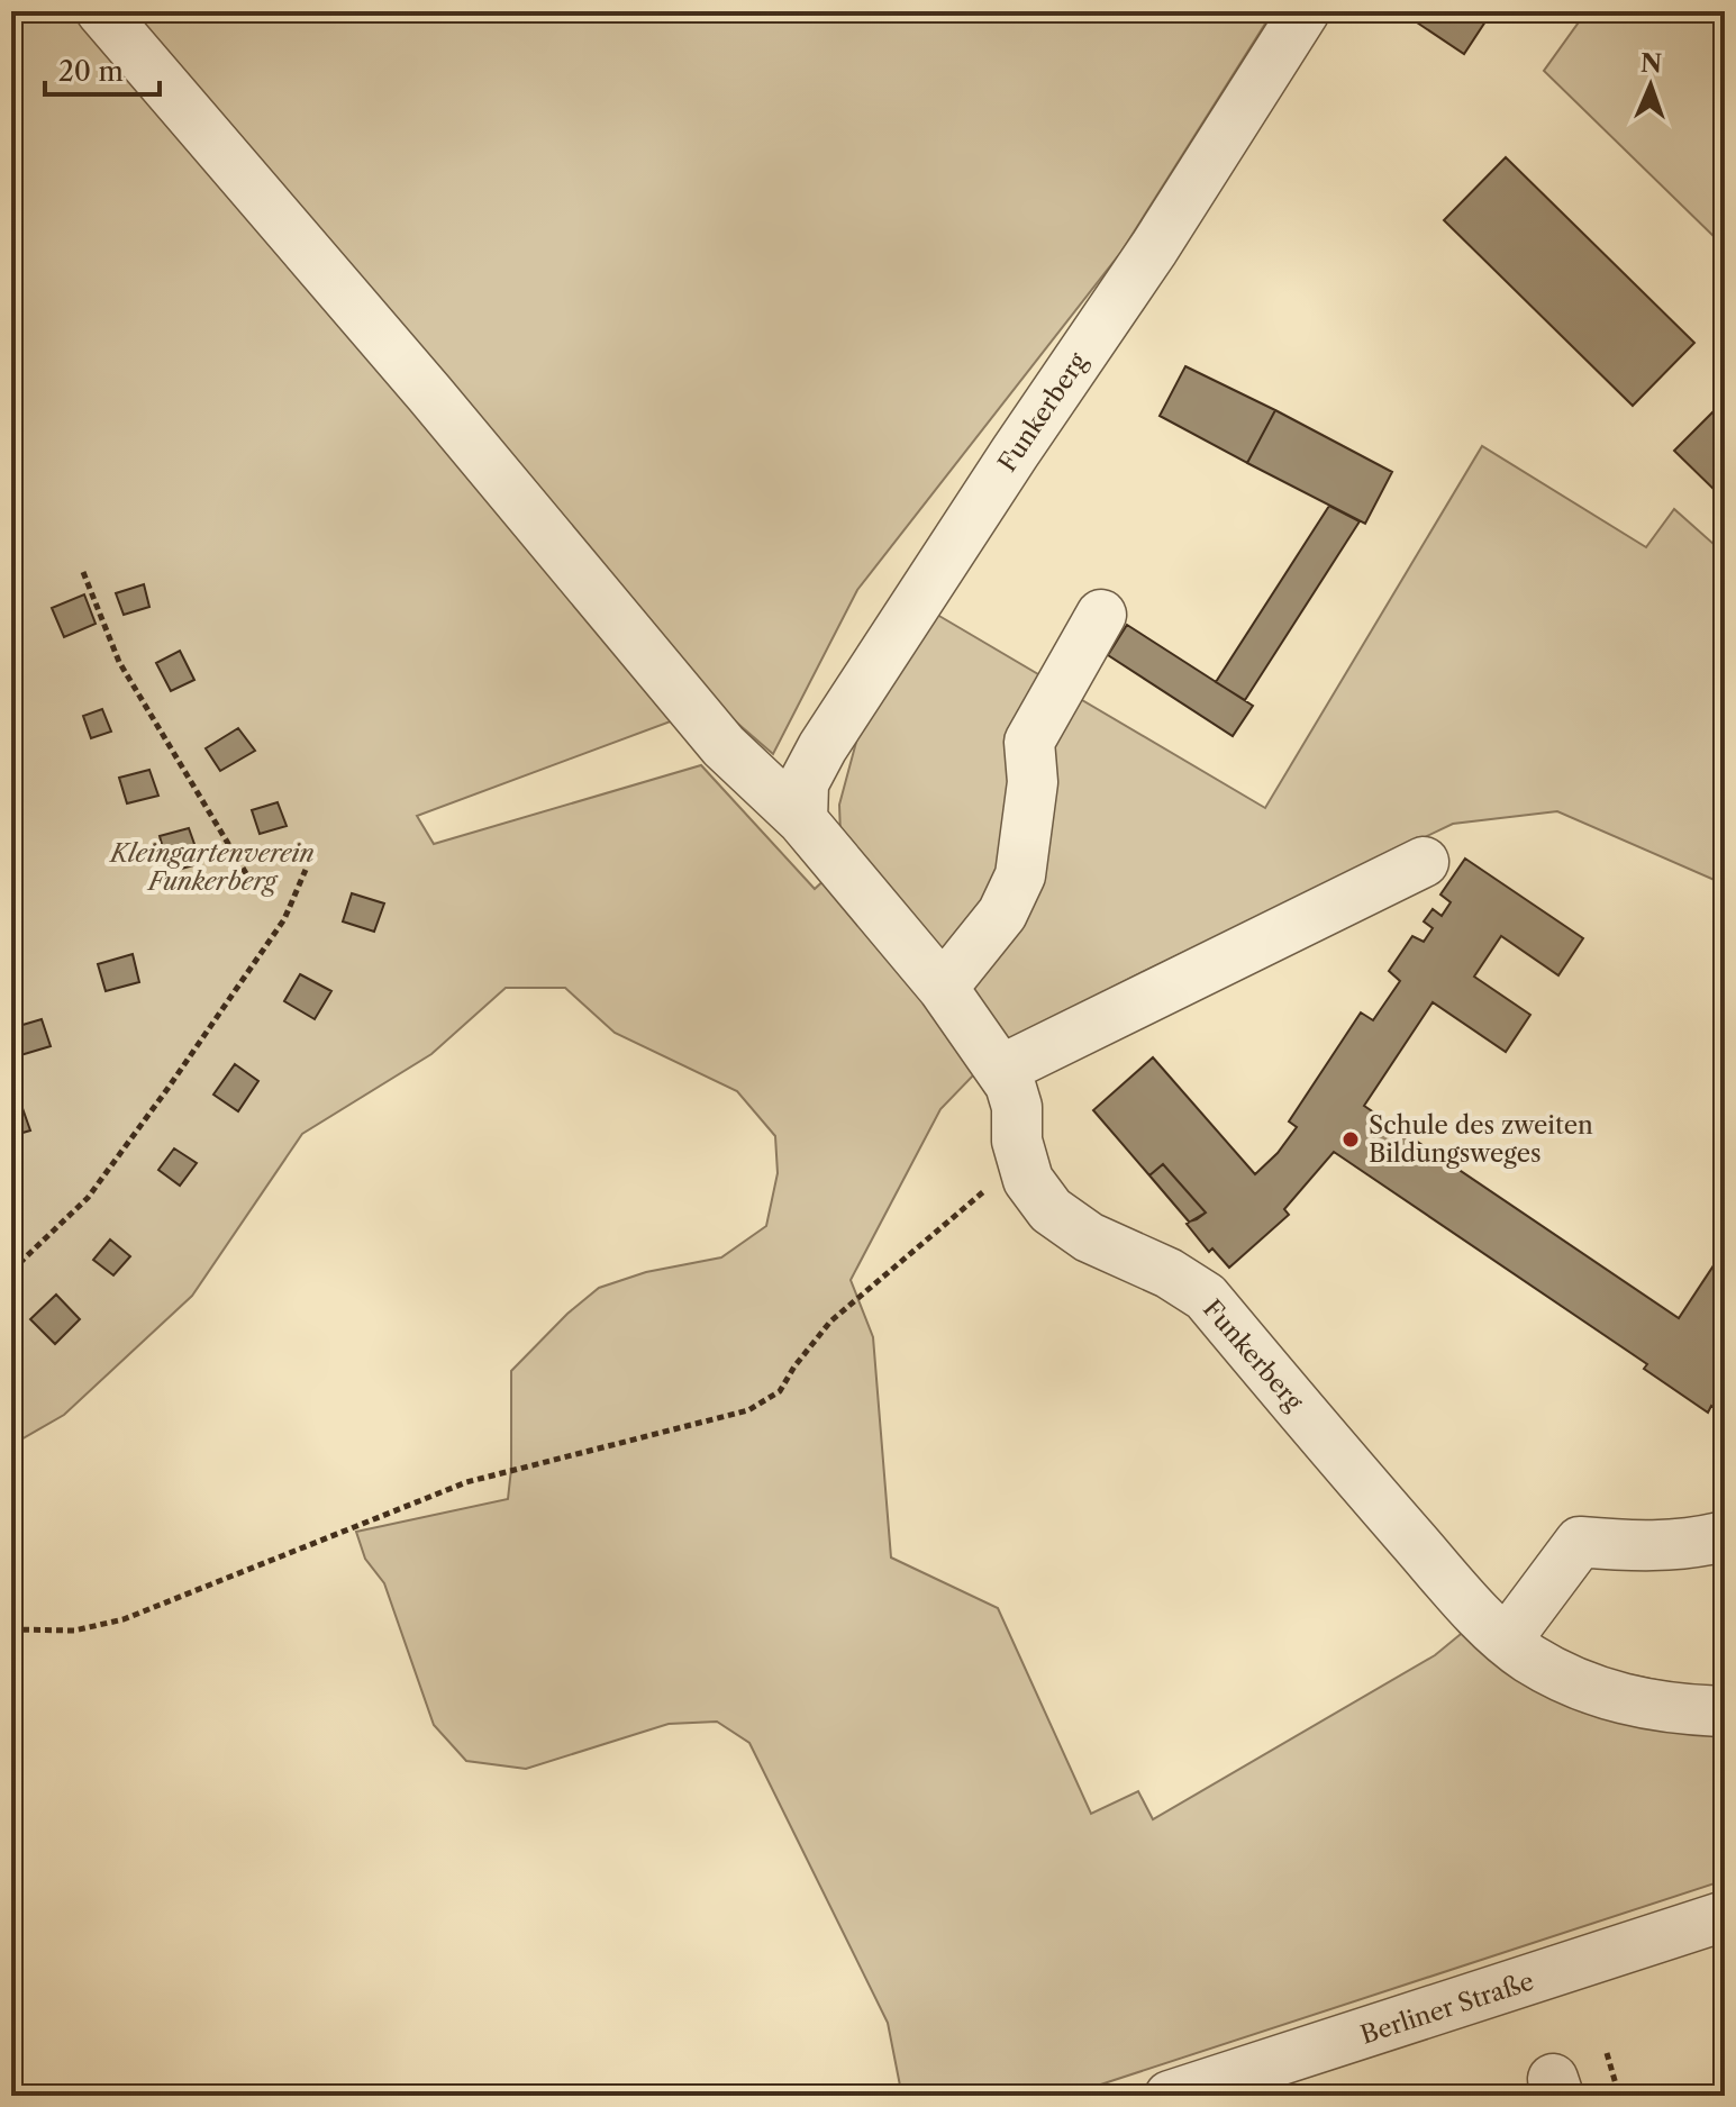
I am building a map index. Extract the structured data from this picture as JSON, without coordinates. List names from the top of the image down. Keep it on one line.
{"streets":{"street":["Funkerberg","Berliner Straße"]},"parks":["Kleingartenverein Funkerberg"],"places":["Schule des zweiten Bildungsweges"],"scale_bar":"20 m","north":"top"}
